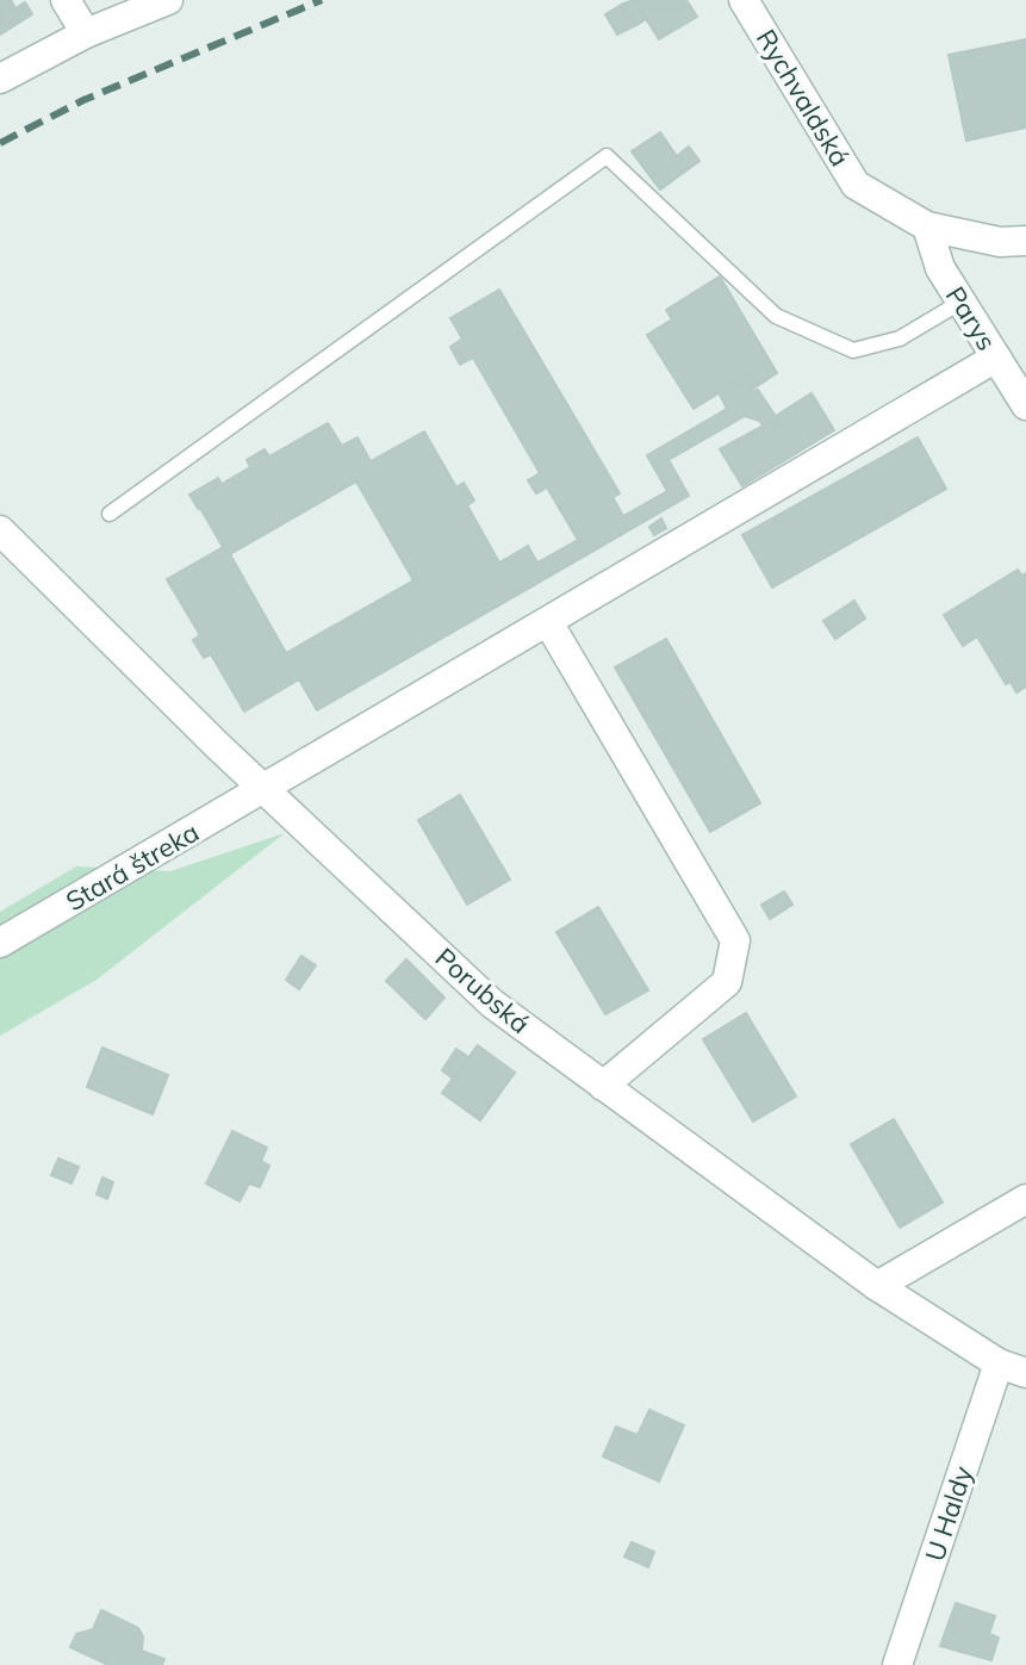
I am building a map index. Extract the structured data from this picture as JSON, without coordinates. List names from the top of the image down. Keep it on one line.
{"streets":{"street":["Rychvaldská","Parys","Stará štreka","Porubská","U Haldy"]},"crossings":[["Rychvaldská","Parys"],["Parys","Stará štreka"],["Stará štreka","Porubská"],["Porubská","U Haldy"]]}
